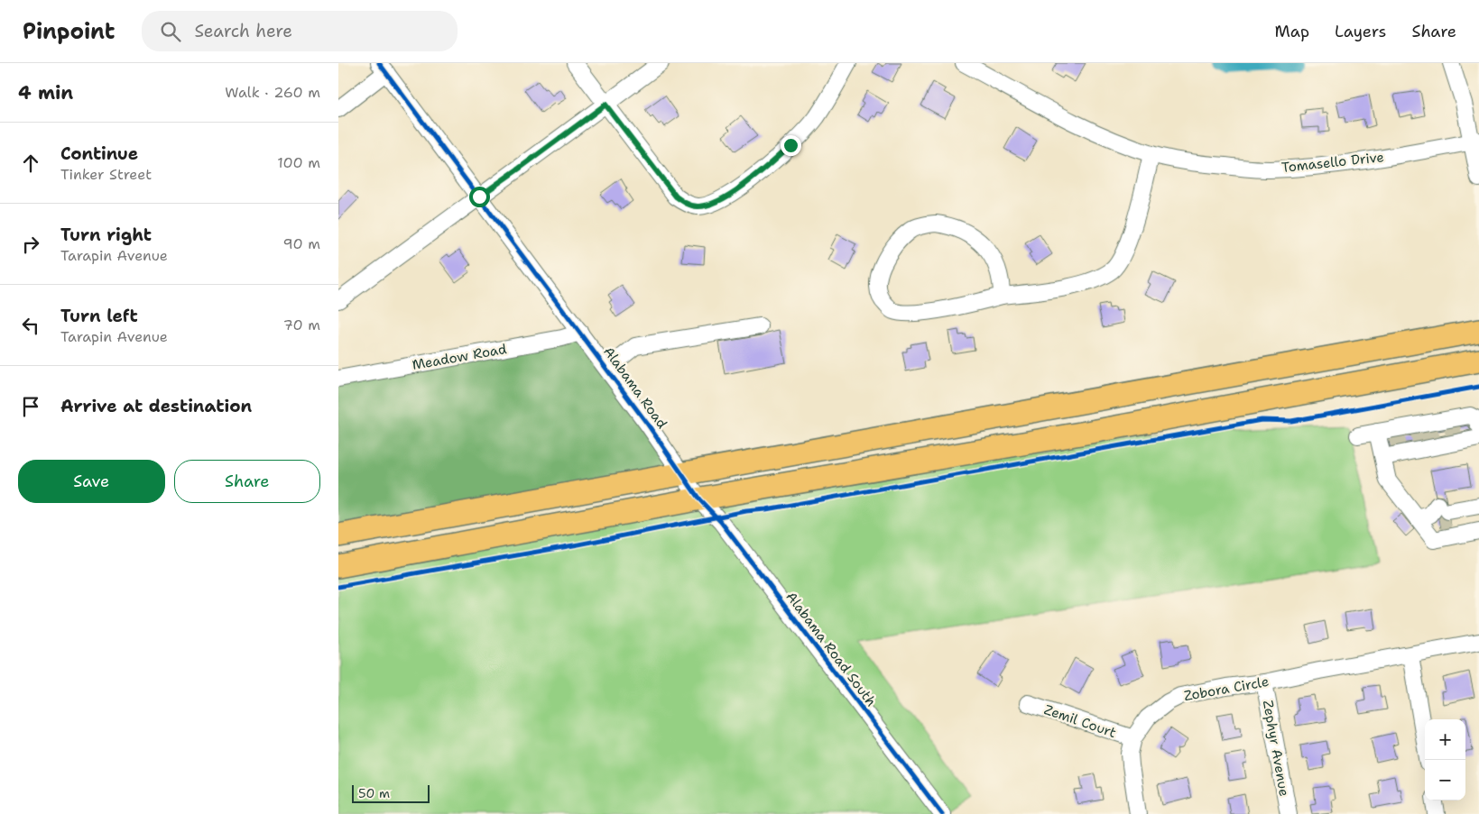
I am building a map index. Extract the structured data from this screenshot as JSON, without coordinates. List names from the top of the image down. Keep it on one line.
{"streets":{"street":["Tomasello Drive","Meadow Road","Alabama Road","Alabama Road South","Zobora Circle","Zemil Court","Zephyr Avenue"]},"crossings":[["Meadow Road","Alabama Road"],["Alabama Road","Alabama Road South"],["Zobora Circle","Zemil Court"],["Zobora Circle","Zephyr Avenue"]],"scale_bar":"50 m","page":{"header":"Pinpoint","search":"Search here","nav":["Map","Layers","Share"],"heading":["4 min","Walk · 260 m"],"list":[["Continue","Tinker Street","100 m"],["Turn right","Tarapin Avenue","90 m"],["Turn left","Tarapin Avenue","70 m"],"Arrive at destination"],"buttons":["Save","Share"],"map_buttons":["+","−"],"scale":"50 m"}}
